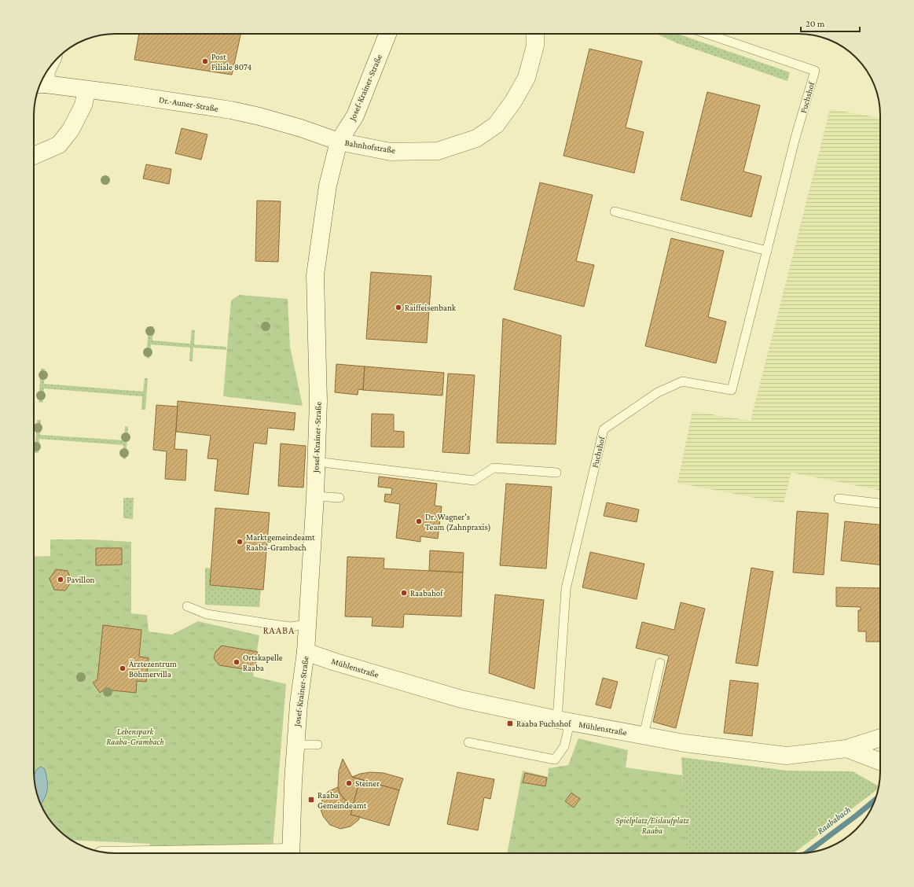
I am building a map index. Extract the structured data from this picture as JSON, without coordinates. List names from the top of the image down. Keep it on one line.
{"streets":{"street":["Josef-Krainer-Straße","Dr.-Auner-Straße","Bahnhofstraße","Mühlenstraße"],"lane":["Fuchshof"]},"crossings":[["Josef-Krainer-Straße","Dr.-Auner-Straße"],["Josef-Krainer-Straße","Bahnhofstraße"],["Josef-Krainer-Straße","Mühlenstraße"],["Fuchshof","Mühlenstraße"],["Dr.-Auner-Straße","Bahnhofstraße"]],"districts":["RAABA"],"water":["Raababach"],"parks":["Lebenspark Raaba-Grambach","Spielplatz/Eislaufplatz Raaba"],"places":{"other":["Post Filiale 8074","Raiffeisenbank","Dr. Wagner's Team (Zahnpraxis)","Marktgemeindeamt Raaba-Grambach","Pavillon","Raabahof","Ortskapelle Raaba","Ärztezentrum Böhmervilla","Steiner"],"transit":["Raaba Fuchshof","Raaba Gemeindeamt"]},"scale_bar":"20 m"}
